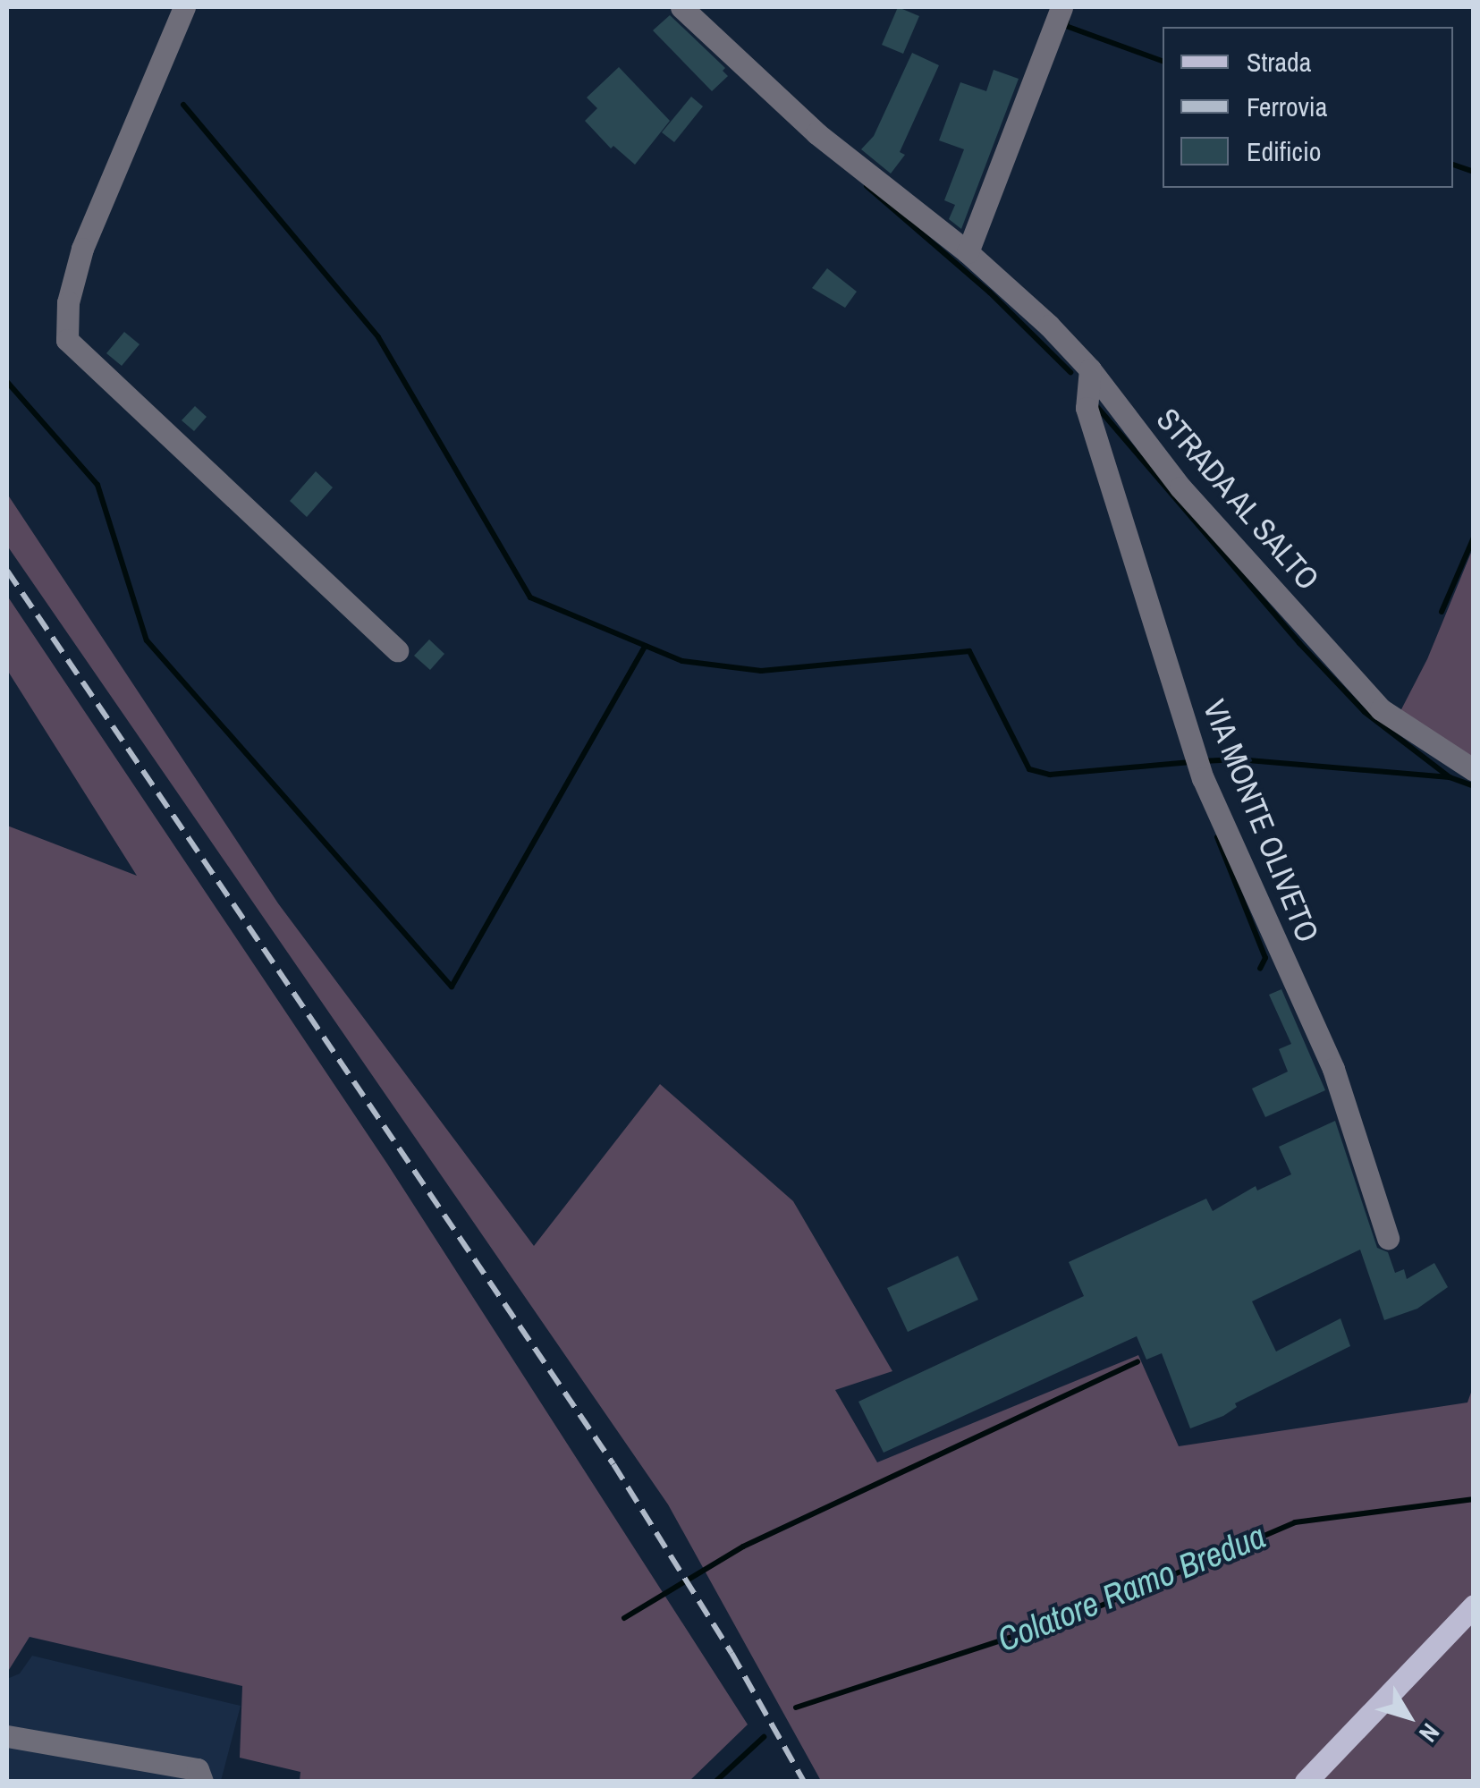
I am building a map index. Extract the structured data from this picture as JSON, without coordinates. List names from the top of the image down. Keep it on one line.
{"streets":{"street":["STRADA AL SALTO","VIA MONTE OLIVETO"]},"crossings":[["STRADA AL SALTO","VIA MONTE OLIVETO"]],"water":["Colatore Ramo Bredua"],"legend":["Strada","Ferrovia","Edificio"],"north":"bottom right"}
